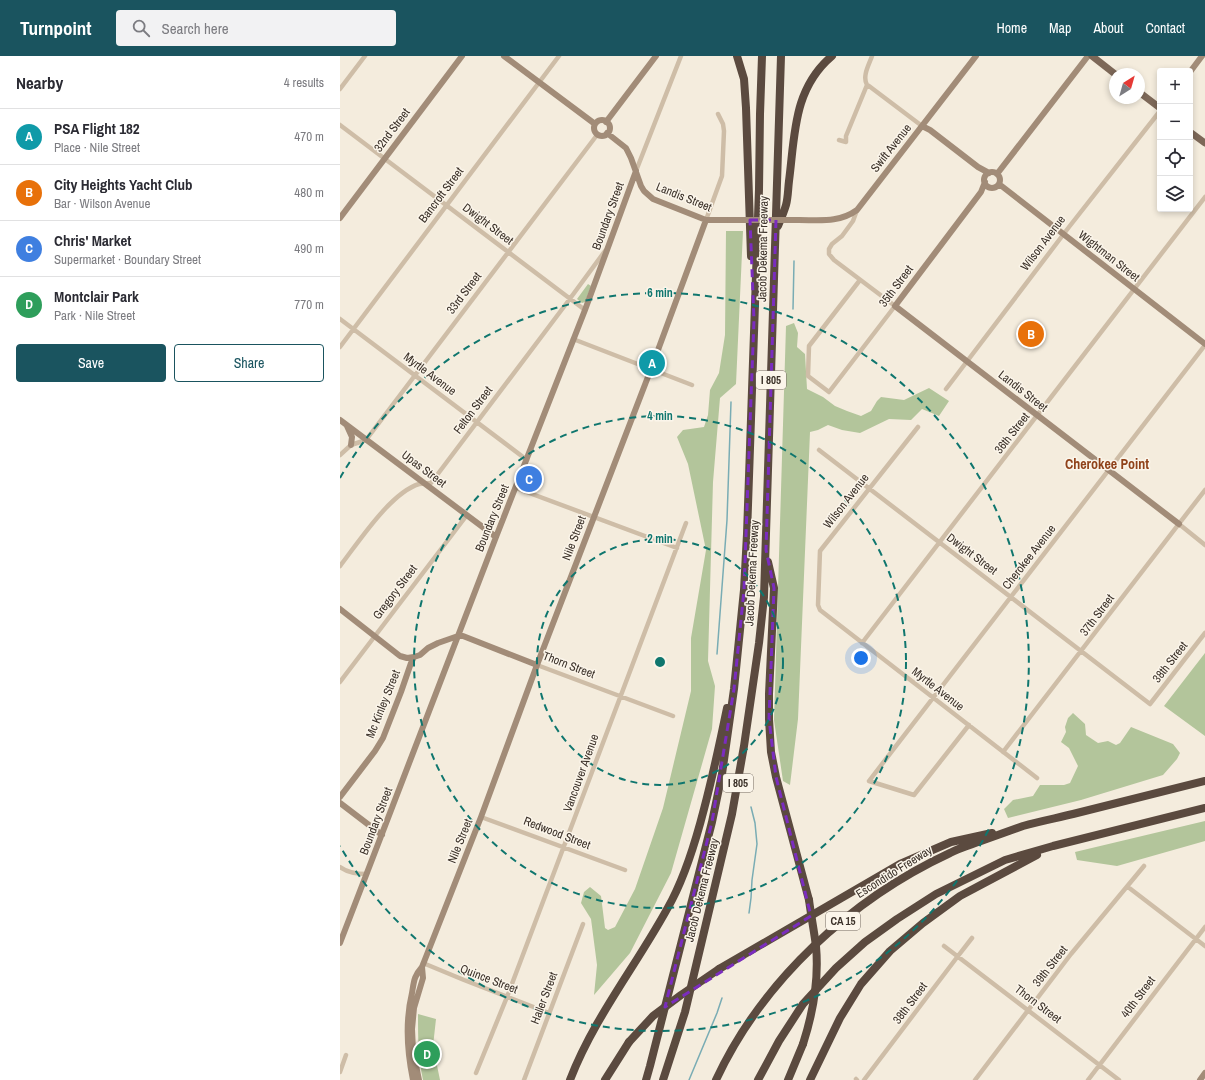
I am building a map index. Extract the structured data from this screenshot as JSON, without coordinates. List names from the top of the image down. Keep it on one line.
{"streets":{"highway":["Jacob Dekema Freeway","I 805","Escondido Freeway","CA 15"],"street":["32nd Street","Swift Avenue","Bancroft Street","Landis Street","Boundary Street","Dwight Street","Wilson Avenue","Wightman Street","35th Street","33rd Street","Myrtle Avenue","Felton Street","36th Street","Upas Street","Nile Street","Cherokee Avenue","Gregory Street","37th Street","38th Street","Thorn Street","Mc Kinley Street","Vancouver Avenue","Redwood Street","39th Street","Quince Street","40th Street","Haller Street"]},"crossings":[["32nd Street","Dwight Street"],["Swift Avenue","Landis Street"],["Bancroft Street","Dwight Street"],["Bancroft Street","Myrtle Avenue"],["Landis Street","Boundary Street"],["Landis Street","Wilson Avenue"],["Landis Street","35th Street"],["Landis Street","33rd Street"],["Landis Street","36th Street"],["Landis Street","Nile Street"],["Landis Street","Cherokee Avenue"],["Landis Street","37th Street"],["Boundary Street","Dwight Street"],["Boundary Street","Myrtle Avenue"],["Boundary Street","Felton Street"],["Boundary Street","Upas Street"],["Boundary Street","Thorn Street"],["Dwight Street","Wilson Avenue"],["Dwight Street","33rd Street"],["Dwight Street","Felton Street"],["Dwight Street","36th Street"],["Dwight Street","Cherokee Avenue"],["Dwight Street","37th Street"],["Dwight Street","38th Street"],["Wilson Avenue","Wightman Street"],["Wilson Avenue","Myrtle Avenue"],["Wightman Street","35th Street"],["Wightman Street","36th Street"],["Wightman Street","Cherokee Avenue"],["33rd Street","Myrtle Avenue"],["33rd Street","Upas Street"],["Myrtle Avenue","Felton Street"],["Myrtle Avenue","36th Street"],["Myrtle Avenue","Cherokee Avenue"],["Myrtle Avenue","37th Street"],["Felton Street","Upas Street"],["Upas Street","Gregory Street"],["Nile Street","Thorn Street"],["Nile Street","Redwood Street"],["Nile Street","Quince Street"],["38th Street","Thorn Street"],["Thorn Street","Vancouver Avenue"],["Thorn Street","39th Street"],["Thorn Street","40th Street"],["Vancouver Avenue","Redwood Street"],["Vancouver Avenue","Quince Street"],["Quince Street","Haller Street"]],"districts":["Cherokee Point"],"north":"top right","page":{"header":"Turnpoint","search":"Search here","nav":["Home","Map","About","Contact"],"heading":["Nearby","4 results"],"map_buttons":["+","−"],"list":[{"mark":"A","name":"PSA Flight 182","note":"Place · Nile Street","value":"470 m"},{"mark":"B","name":"City Heights Yacht Club","note":"Bar · Wilson Avenue","value":"480 m"},{"mark":"C","name":"Chris' Market","note":"Supermarket · Boundary Street","value":"490 m"},{"mark":"D","name":"Montclair Park","note":"Park · Nile Street","value":"770 m"}],"pins":["B","A","C","D"],"buttons":["Save","Share"]},"rings":["6 min","4 min","2 min"]}
